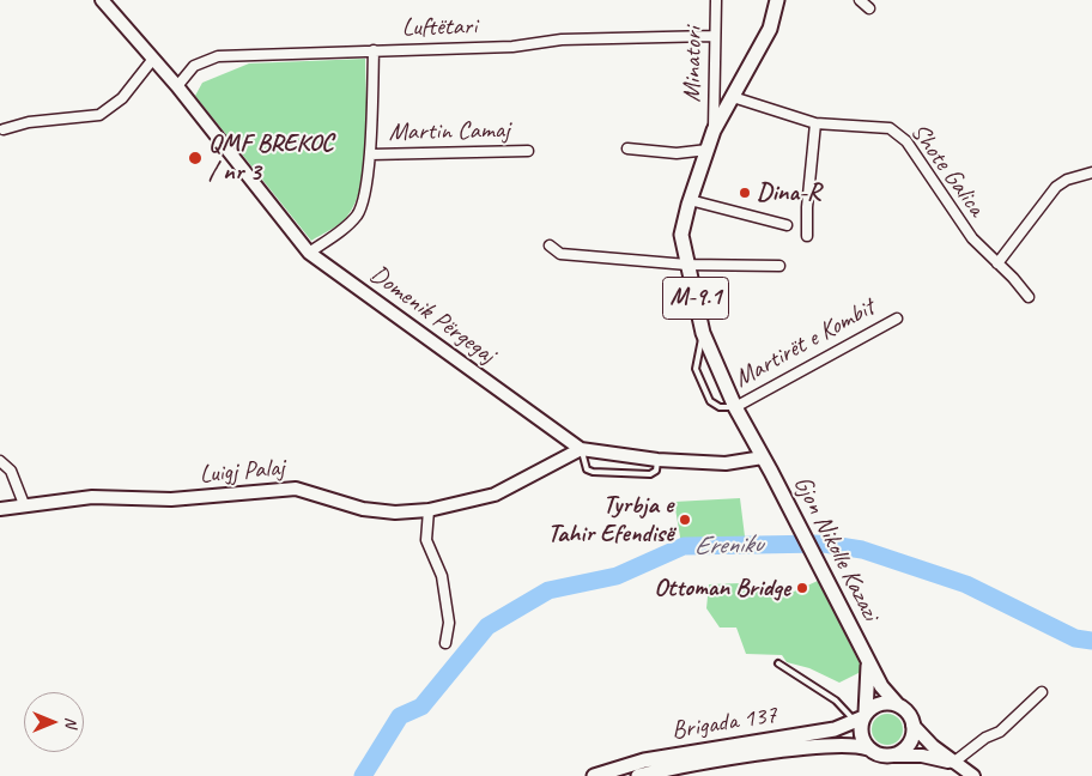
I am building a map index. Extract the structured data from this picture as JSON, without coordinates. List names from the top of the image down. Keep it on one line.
{"streets":{"main road":["M-9.1","Domenik Përgegaj","Martirët e Kombit","Luigj Palaj","Gjon Nikolle Kazazi","Brigada 137"],"street":["Luftëtari","Minatori","Martin Camaj","Shote Galica"]},"crossings":[["Luftëtari","Minatori"],["Luftëtari","Martin Camaj"],["Luftëtari","Domenik Përgegaj"],["Minatori","Martirët e Kombit"],["Martin Camaj","Domenik Përgegaj"],["Shote Galica","Martirët e Kombit"],["M-9.1","Gjon Nikolle Kazazi"],["M-9.1","Brigada 137"],["Domenik Përgegaj","Martirët e Kombit"],["Domenik Përgegaj","Luigj Palaj"],["Domenik Përgegaj","Gjon Nikolle Kazazi"],["Martirët e Kombit","Gjon Nikolle Kazazi"]],"water":["Ereniku"],"places":["QMF BREKOC / nr 3","Dina-R","Tyrbja e Tahir Efendisë","Ottoman Bridge"],"north":"right"}
